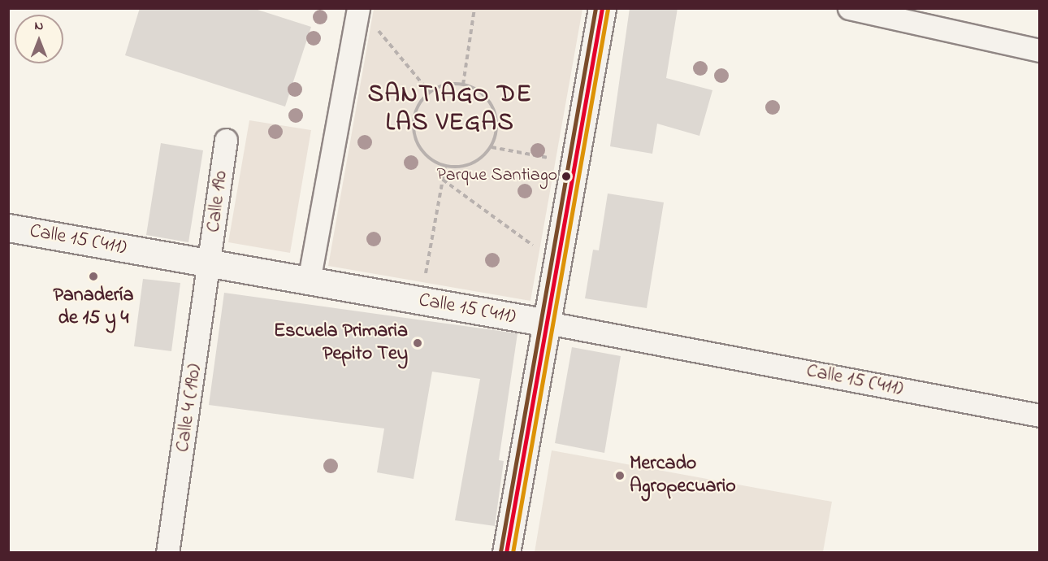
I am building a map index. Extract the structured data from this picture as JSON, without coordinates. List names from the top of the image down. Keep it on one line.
{"streets":{"main road":["Calle 15 (411)"],"street":["Calle 190","Calle 4 (190)"]},"crossings":[["Calle 190","Calle 15 (411)"],["Calle 190","Calle 4 (190)"],["Calle 15 (411)","Calle 4 (190)"]],"districts":["SANTIAGO DE LAS VEGAS"],"places":["Parque Santiago","Panadería de 15 y 4","Escuela Primaria Pepito Tey","Mercado Agropecuario"],"north":"top"}
